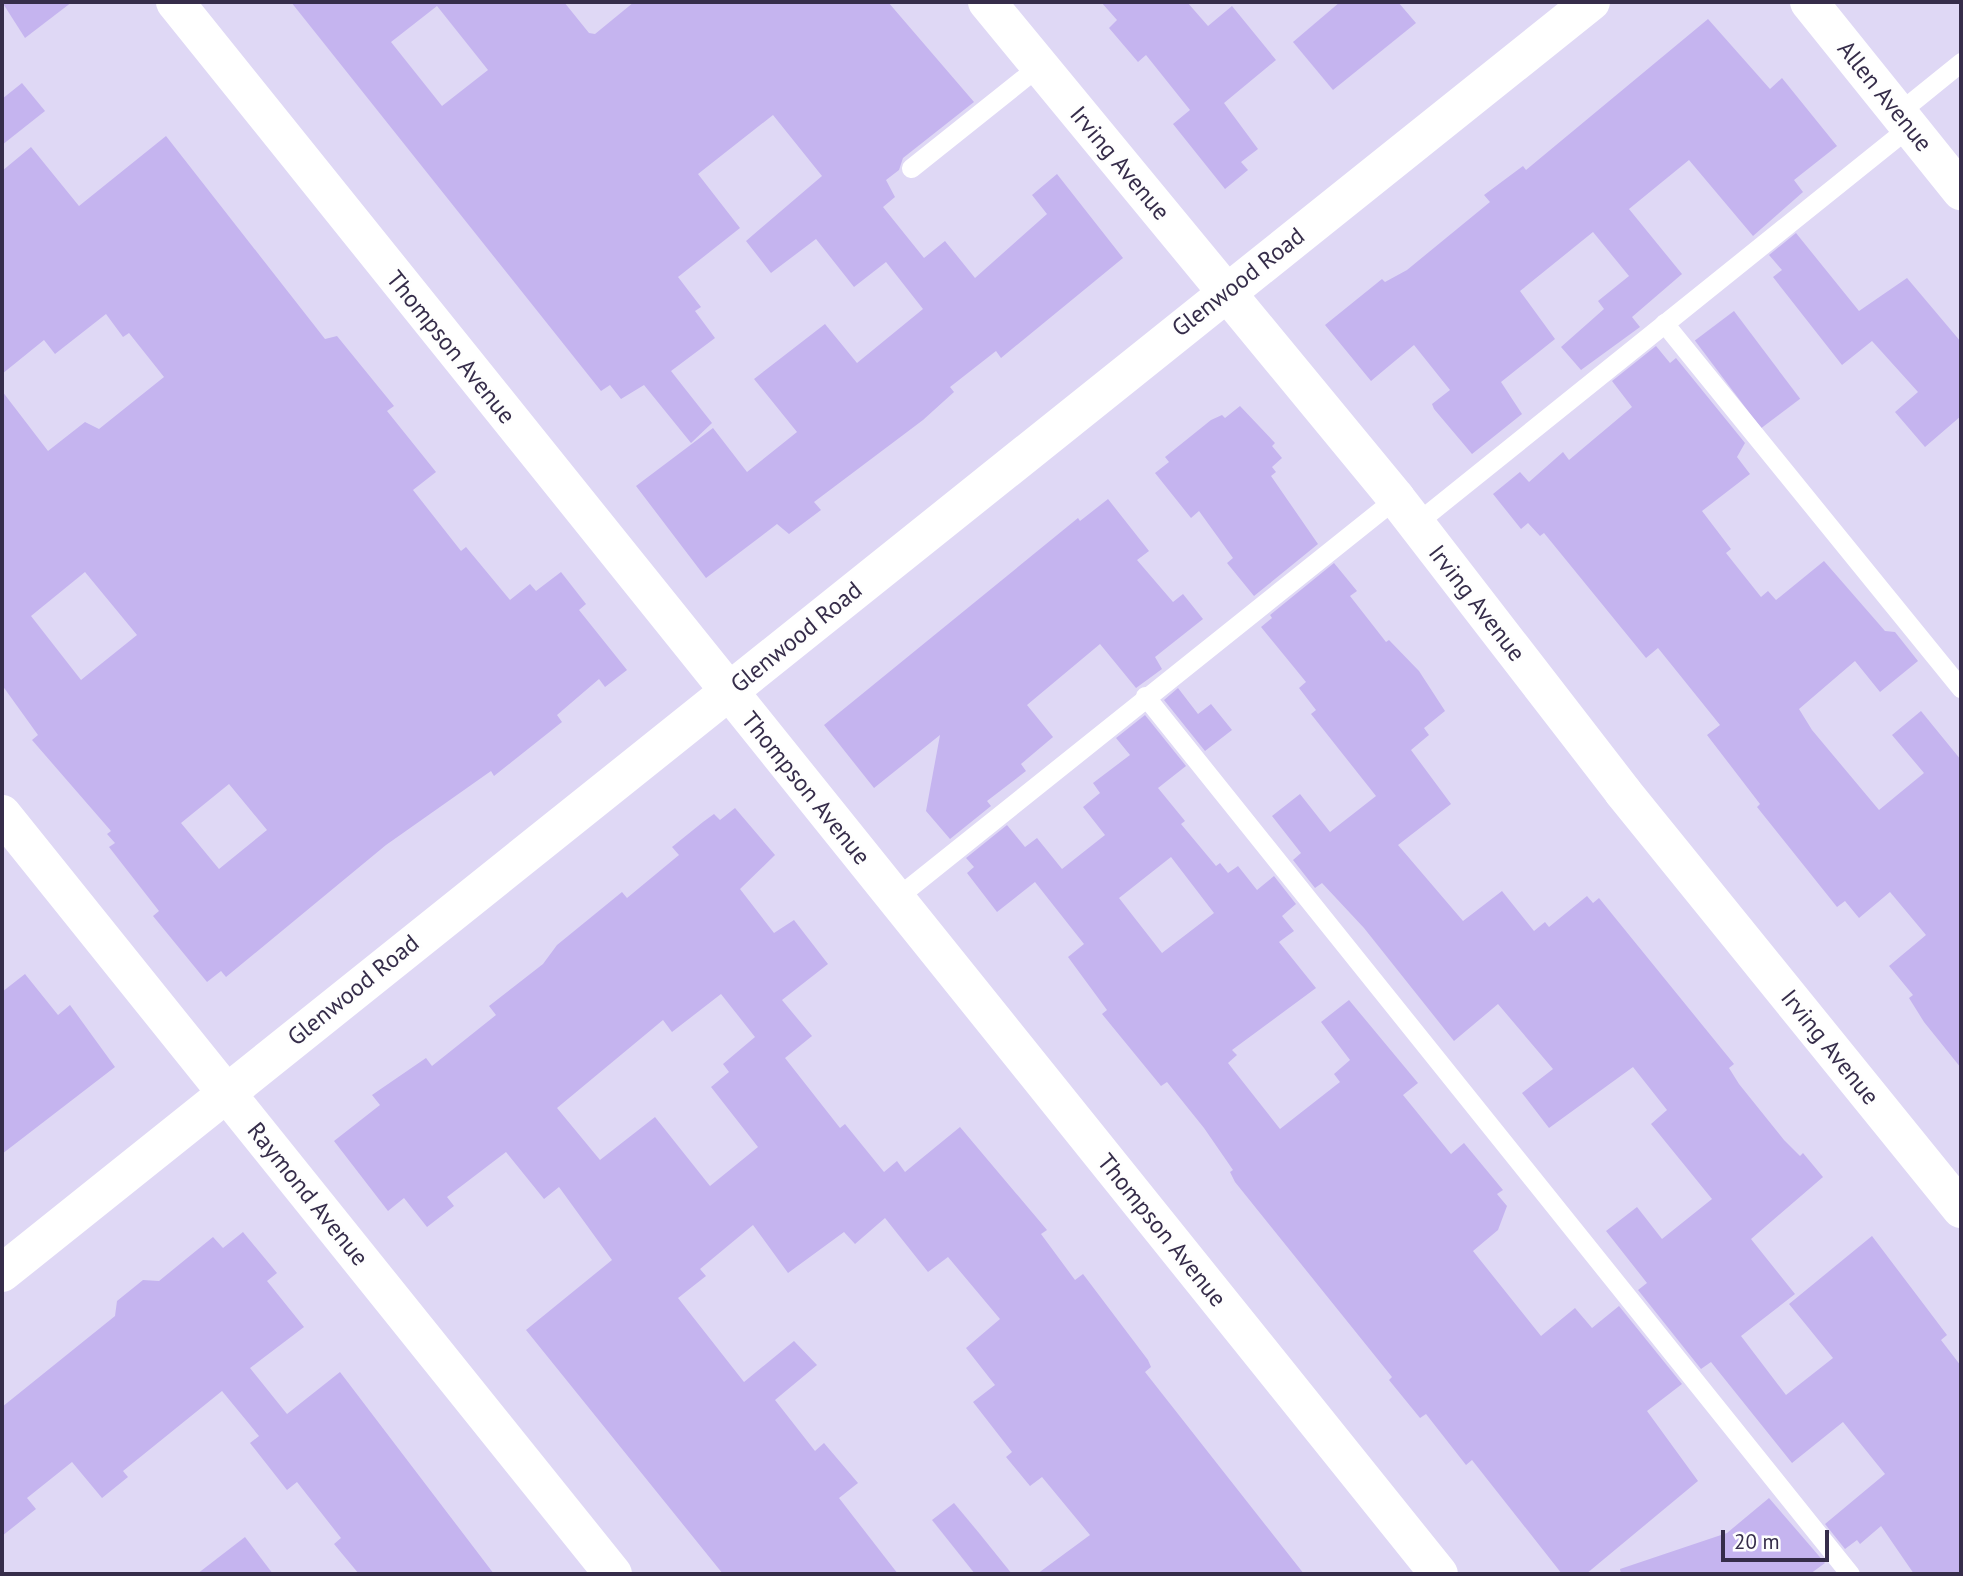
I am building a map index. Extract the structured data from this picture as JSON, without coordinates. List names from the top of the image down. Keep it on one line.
{"streets":{"street":["Allen Avenue","Irving Avenue","Glenwood Road","Thompson Avenue","Raymond Avenue"]},"crossings":[["Irving Avenue","Glenwood Road"],["Glenwood Road","Thompson Avenue"],["Glenwood Road","Raymond Avenue"]],"scale_bar":"20 m"}
